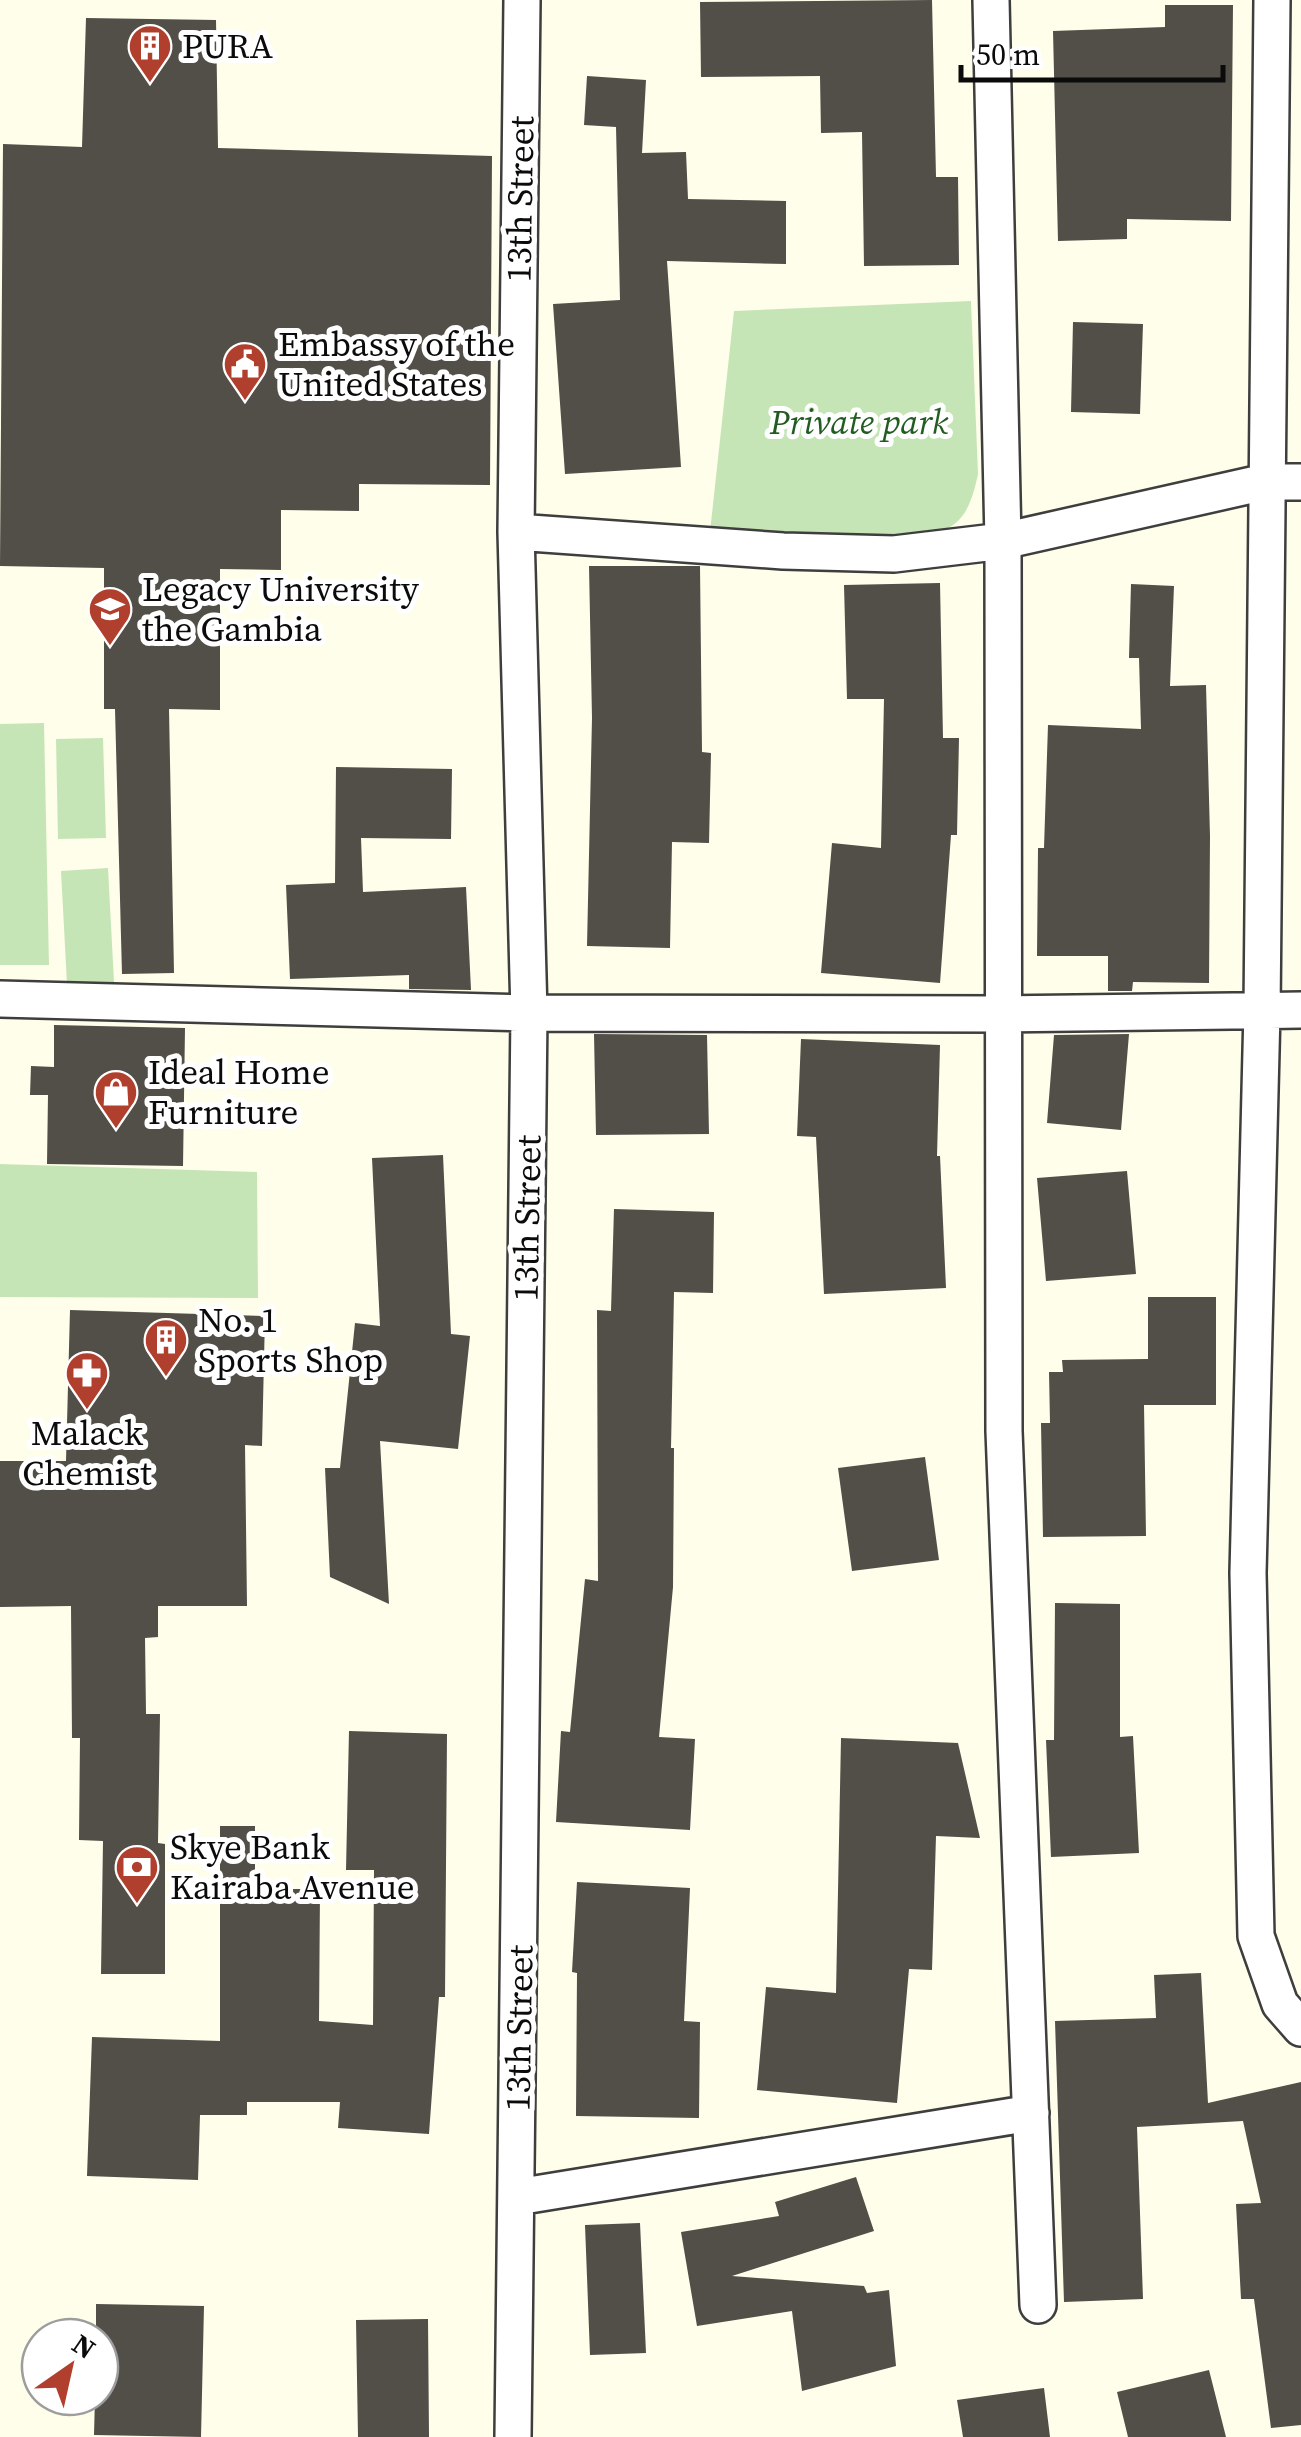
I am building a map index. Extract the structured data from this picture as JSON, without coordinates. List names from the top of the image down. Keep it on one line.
{"streets":{"street":["13th Street"]},"parks":["Private park"],"places":{"building":["PURA","No. 1 Sports Shop"],"public building":["Embassy of the United States"],"school or university":["Legacy University the Gambia"],"shop":["Ideal Home Furniture"],"pharmacy":["Malack Chemist"],"bank":["Skye Bank Kairaba Avenue"]},"scale_bar":"50 m","north":"top right"}
